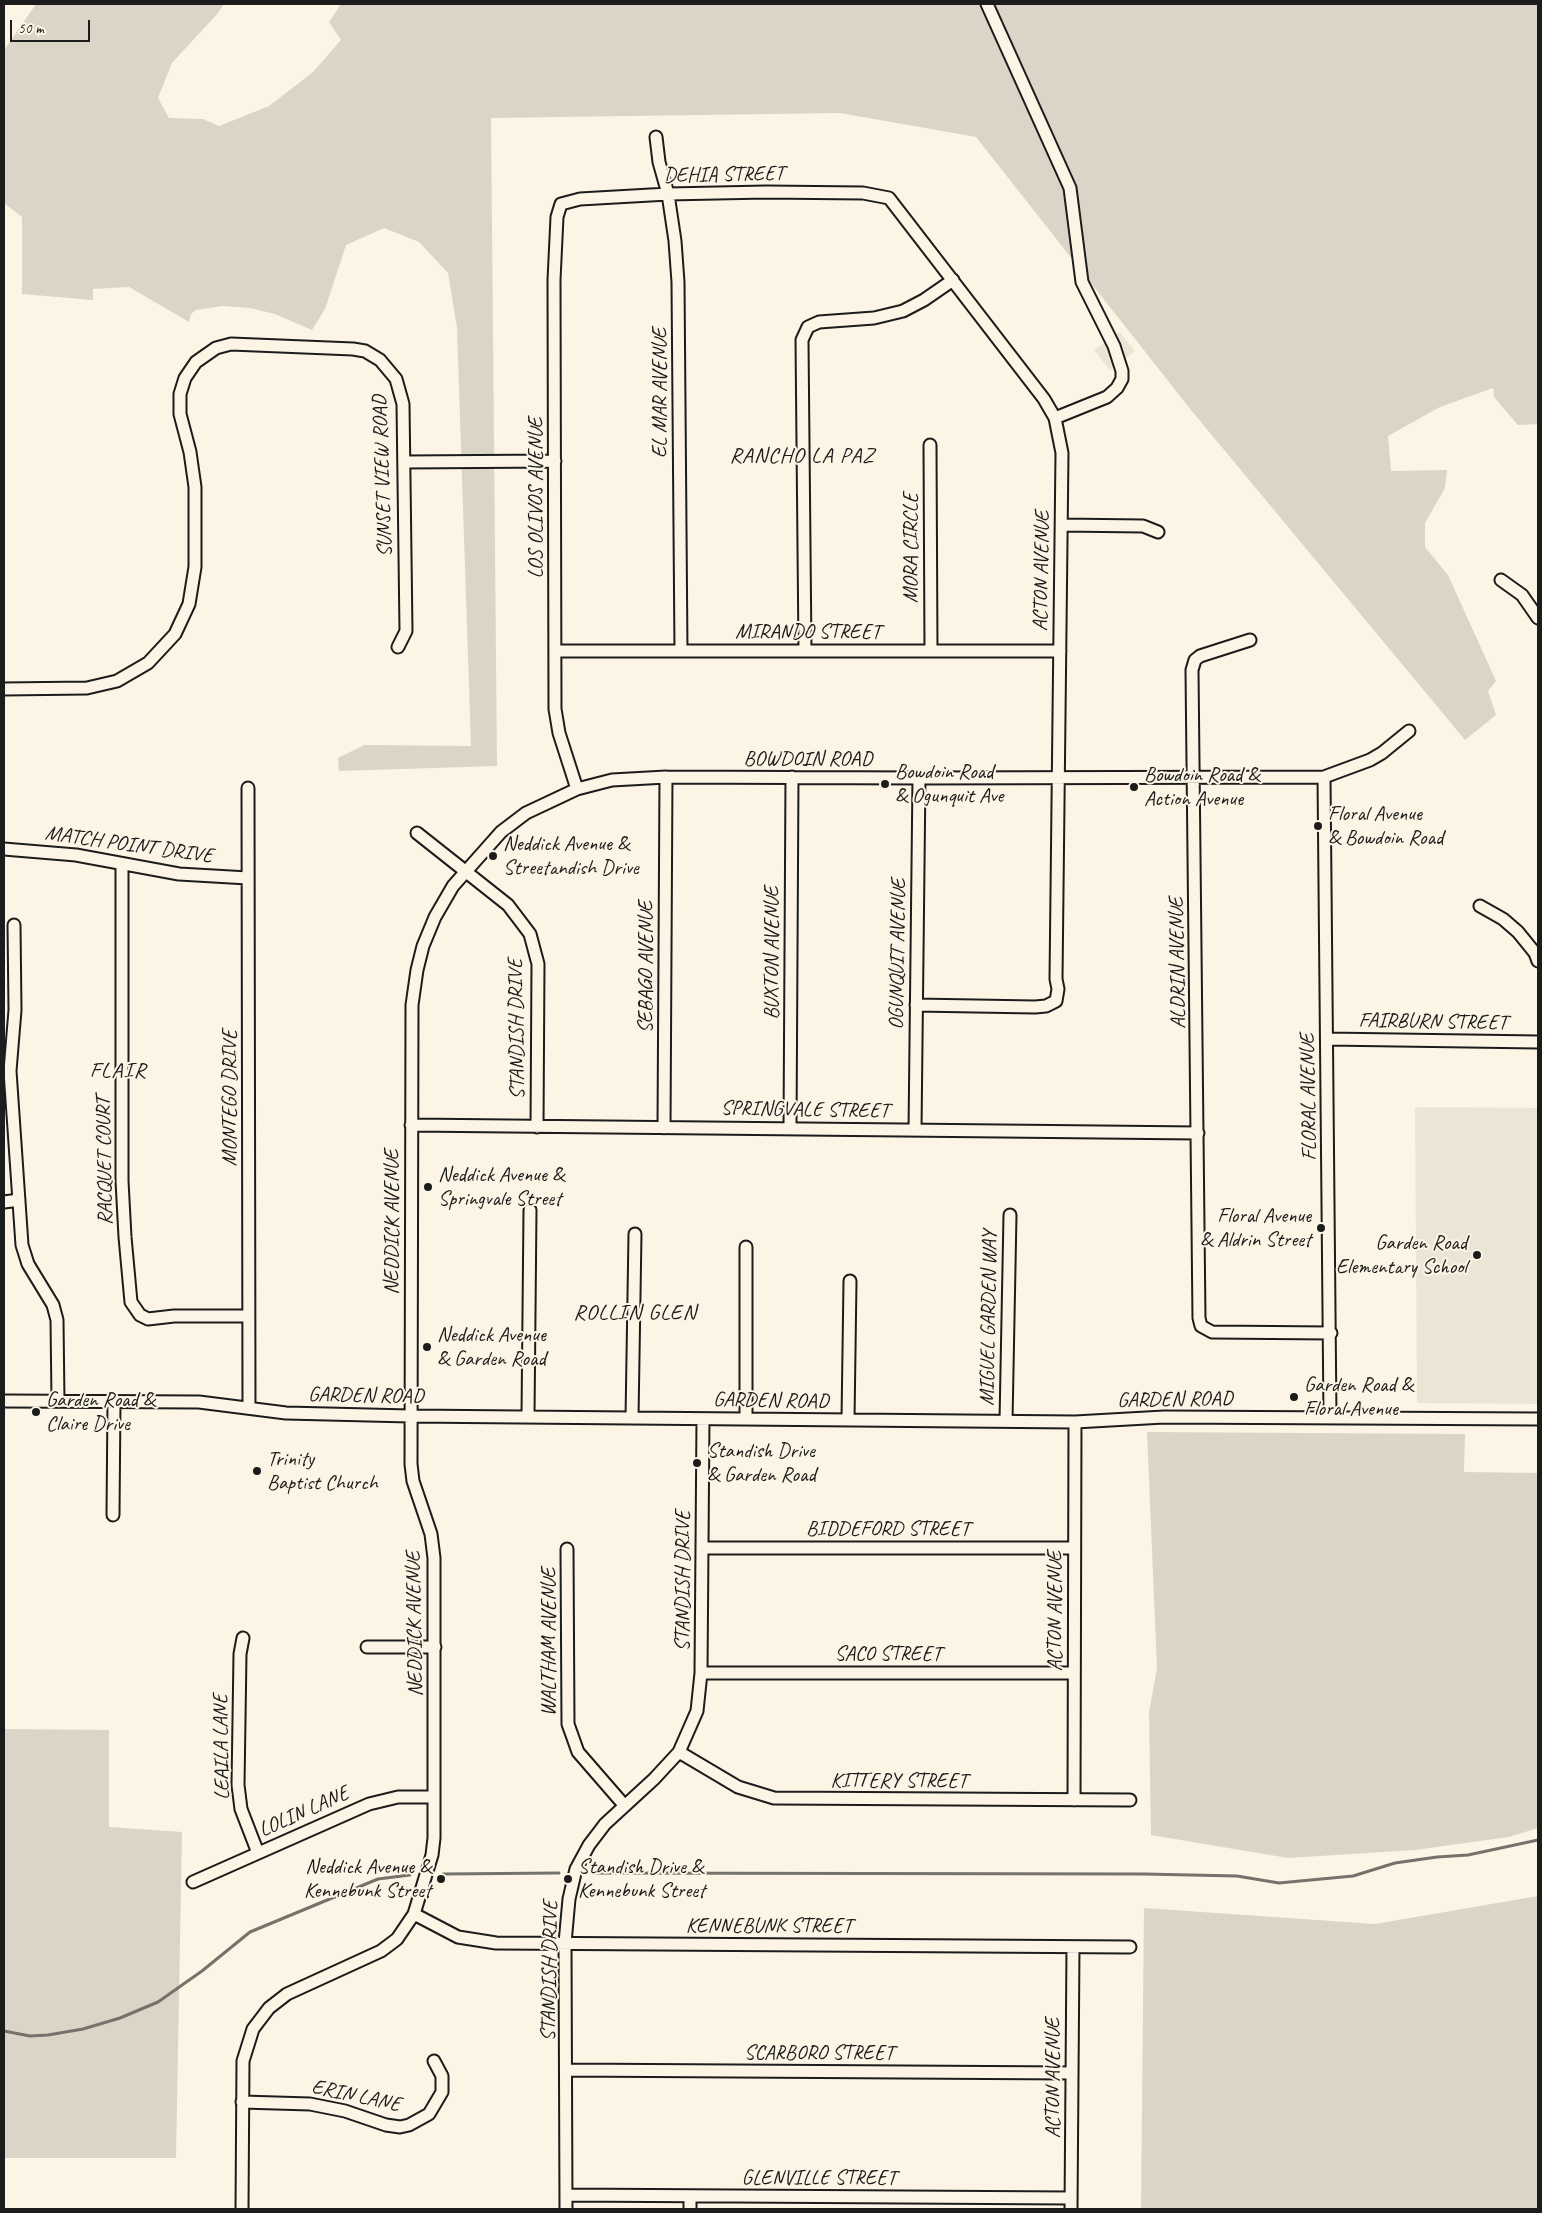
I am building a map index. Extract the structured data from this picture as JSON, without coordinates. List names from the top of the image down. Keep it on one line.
{"streets":{"street":["DEHIA STREET","EL MAR AVENUE","SUNSET VIEW ROAD","LOS OLIVOS AVENUE","MORA CIRCLE","ACTON AVENUE","MIRANDO STREET","BOWDOIN ROAD","MATCH POINT DRIVE","BUXTON AVENUE","OGUNQUIT AVENUE","ALDRIN AVENUE","SEBAGO AVENUE","FAIRBURN STREET","STANDISH DRIVE","FLORAL AVENUE","MONTEGO DRIVE","SPRINGVALE STREET","RACQUET COURT","NEDDICK AVENUE","MIGUEL GARDEN WAY","GARDEN ROAD","BIDDEFORD STREET","WALTHAM AVENUE","SACO STREET","LEAILA LANE","KITTERY STREET","LOLIN LANE","KENNEBUNK STREET","SCARBORO STREET","ERIN LANE","GLENVILLE STREET"]},"crossings":[["DEHIA STREET","EL MAR AVENUE"],["DEHIA STREET","LOS OLIVOS AVENUE"],["DEHIA STREET","ACTON AVENUE"],["EL MAR AVENUE","MIRANDO STREET"],["LOS OLIVOS AVENUE","MIRANDO STREET"],["LOS OLIVOS AVENUE","BOWDOIN ROAD"],["MORA CIRCLE","MIRANDO STREET"],["ACTON AVENUE","MIRANDO STREET"],["ACTON AVENUE","BOWDOIN ROAD"],["ACTON AVENUE","OGUNQUIT AVENUE"],["ACTON AVENUE","GARDEN ROAD"],["ACTON AVENUE","BIDDEFORD STREET"],["ACTON AVENUE","SACO STREET"],["ACTON AVENUE","KITTERY STREET"],["ACTON AVENUE","KENNEBUNK STREET"],["ACTON AVENUE","SCARBORO STREET"],["ACTON AVENUE","GLENVILLE STREET"],["BOWDOIN ROAD","BUXTON AVENUE"],["BOWDOIN ROAD","OGUNQUIT AVENUE"],["BOWDOIN ROAD","ALDRIN AVENUE"],["BOWDOIN ROAD","SEBAGO AVENUE"],["BOWDOIN ROAD","STANDISH DRIVE"],["BOWDOIN ROAD","FLORAL AVENUE"],["BOWDOIN ROAD","NEDDICK AVENUE"],["MATCH POINT DRIVE","MONTEGO DRIVE"],["MATCH POINT DRIVE","RACQUET COURT"],["BUXTON AVENUE","SPRINGVALE STREET"],["OGUNQUIT AVENUE","SPRINGVALE STREET"],["ALDRIN AVENUE","FLORAL AVENUE"],["ALDRIN AVENUE","SPRINGVALE STREET"],["SEBAGO AVENUE","SPRINGVALE STREET"],["FAIRBURN STREET","FLORAL AVENUE"],["STANDISH DRIVE","SPRINGVALE STREET"],["STANDISH DRIVE","NEDDICK AVENUE"],["STANDISH DRIVE","GARDEN ROAD"],["STANDISH DRIVE","BIDDEFORD STREET"],["STANDISH DRIVE","WALTHAM AVENUE"],["STANDISH DRIVE","SACO STREET"],["STANDISH DRIVE","KITTERY STREET"],["STANDISH DRIVE","KENNEBUNK STREET"],["STANDISH DRIVE","SCARBORO STREET"],["STANDISH DRIVE","GLENVILLE STREET"],["FLORAL AVENUE","GARDEN ROAD"],["MONTEGO DRIVE","RACQUET COURT"],["MONTEGO DRIVE","GARDEN ROAD"],["SPRINGVALE STREET","NEDDICK AVENUE"],["NEDDICK AVENUE","GARDEN ROAD"],["NEDDICK AVENUE","LOLIN LANE"],["NEDDICK AVENUE","KENNEBUNK STREET"],["NEDDICK AVENUE","ERIN LANE"],["MIGUEL GARDEN WAY","GARDEN ROAD"],["LEAILA LANE","LOLIN LANE"]],"districts":["RANCHO LA PAZ","FLAIR","ROLLIN GLEN"],"places":["Bowdoin Road & Ogunquit Ave","Bowdoin Road & Action Avenue","Floral Avenue & Bowdoin Road","Neddick Avenue & Streetandish Drive","Neddick Avenue & Springvale Street","Floral Avenue & Aldrin Street","Garden Road Elementary School","Neddick Avenue & Garden Road","Garden Road & Floral Avenue","Garden Road & Claire Drive","Standish Drive & Garden Road","Trinity Baptist Church","Neddick Avenue & Kennebunk Street","Standish Drive & Kennebunk Street"],"scale_bar":"50 m"}
